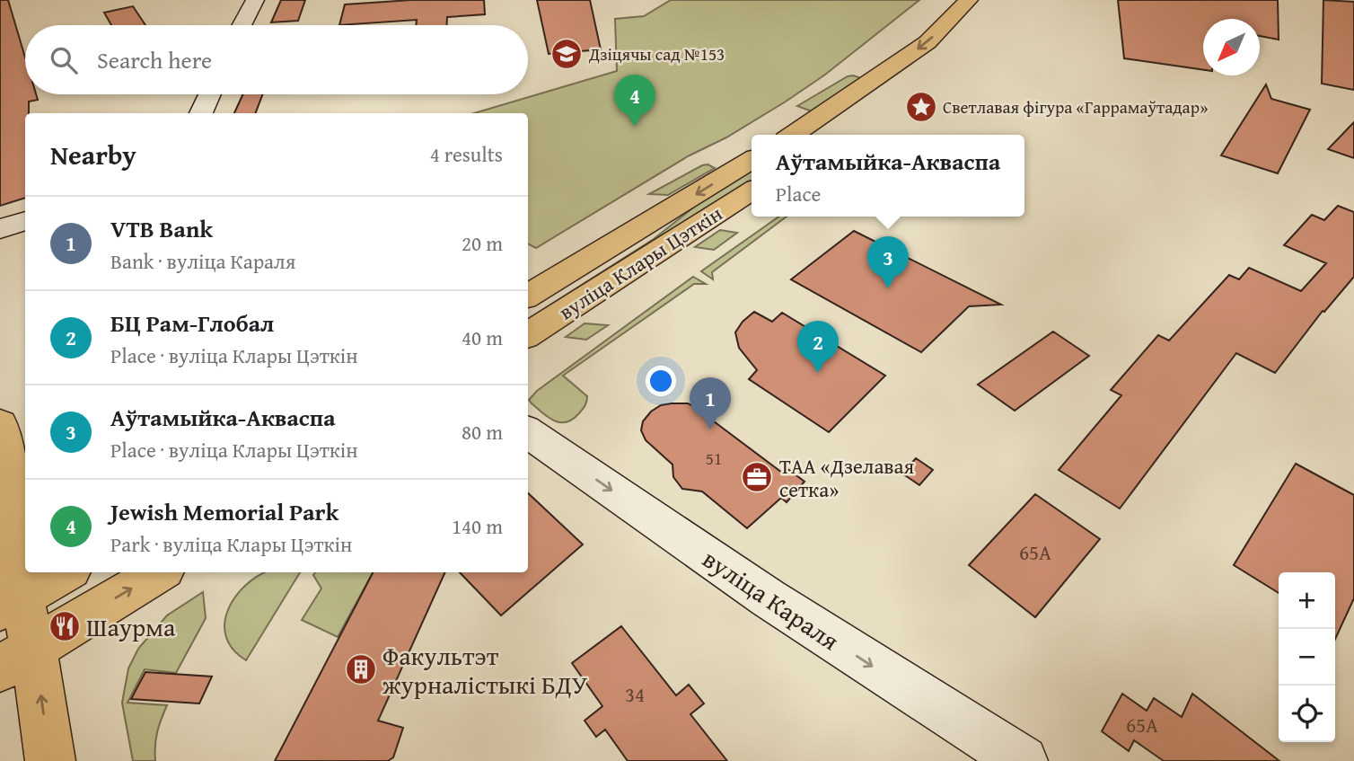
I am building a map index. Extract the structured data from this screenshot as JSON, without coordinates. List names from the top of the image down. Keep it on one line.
{"streets":{"main road":["вуліца Клары Цэткін"],"street":["вуліца Караля"]},"one_way":["вуліца Караля"],"places":{"school or university":["Дзіцячы сад №153"],"place":["Светлавая фігура «Гаррамаўтадар»"],"office":["ТАА «Дзелавая сетка»"],"restaurant":["Шаурма"],"building":["Факультэт журналістыкі БДУ"]},"house_numbers":["51","65А","34","65А"],"north":"bottom left","page":{"search":"Search here","pins":["4","3","2","1"],"heading":["Nearby","4 results"],"popup":["Аўтамыйка-Акваспа","Place"],"list":[{"mark":"1","name":"VTB Bank","note":"Bank · вуліца Караля","value":"20 m"},{"mark":"2","name":"БЦ Рам-Глобал","note":"Place · вуліца Клары Цэткін","value":"40 m"},{"mark":"3","name":"Аўтамыйка-Акваспа","note":"Place · вуліца Клары Цэткін","value":"80 m"},{"mark":"4","name":"Jewish Memorial Park","note":"Park · вуліца Клары Цэткін","value":"140 m"}],"map_buttons":["+","−"]}}
